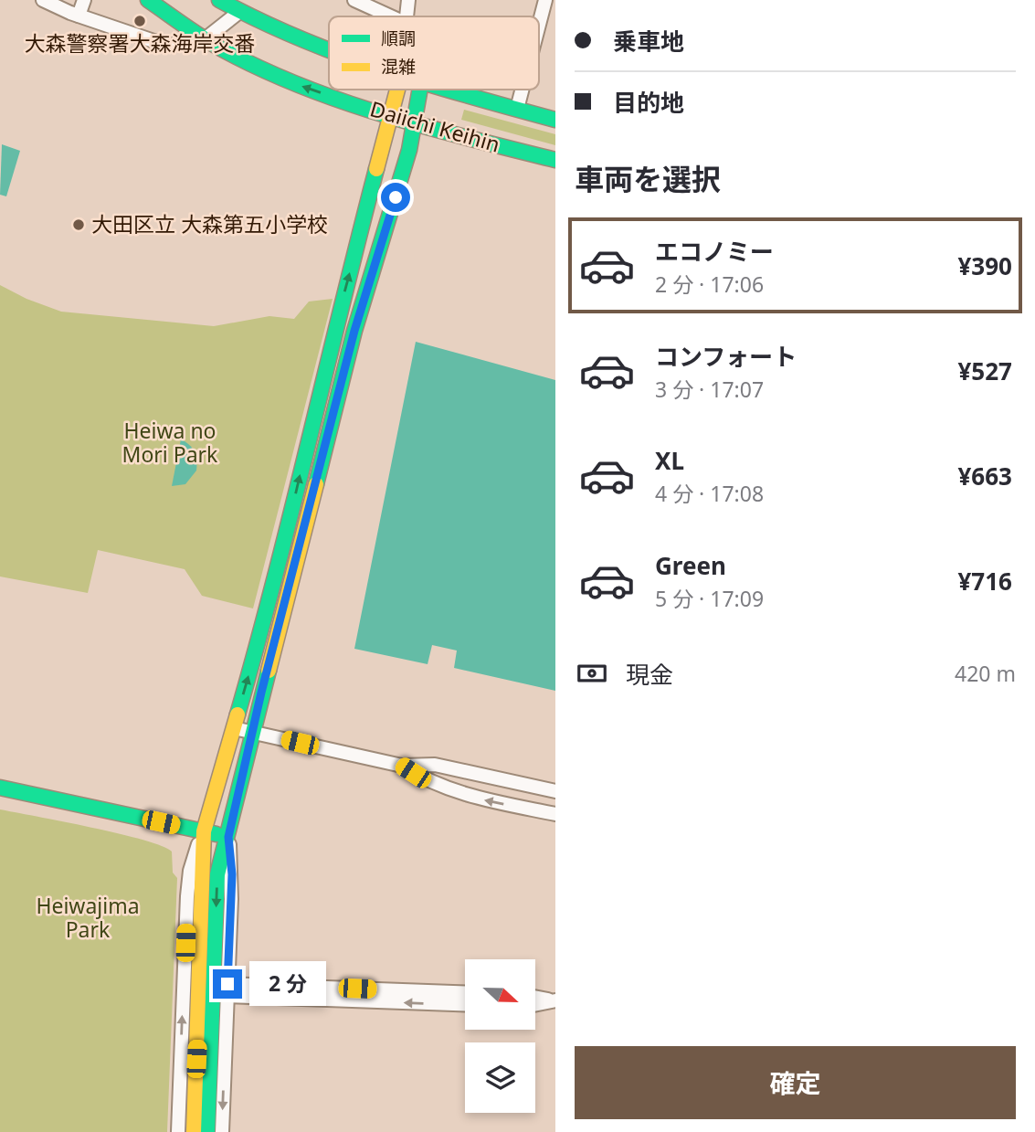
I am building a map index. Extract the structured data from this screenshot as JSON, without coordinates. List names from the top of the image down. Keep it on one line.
{"streets":{"main road":["Daiichi Keihin"]},"parks":["Heiwa no Mori Park","Heiwajima Park"],"places":["大森警察署大森海岸交番","大田区立 大森第五小学校"],"legend":["順調","混雑"],"north":"right","page":{"banner":["乗車地","目的地"],"heading":"車両を選択","list":[{"name":"エコノミー","note":"2 分 · 17:06","value":"¥390"},{"name":"コンフォート","note":"3 分 · 17:07","value":"¥527"},{"name":"XL","note":"4 分 · 17:08","value":"¥663"},{"name":"Green","note":"5 分 · 17:09","value":"¥716"}],"pay":["現金","420 m"],"bubble":"2 分","buttons":"確定"}}
